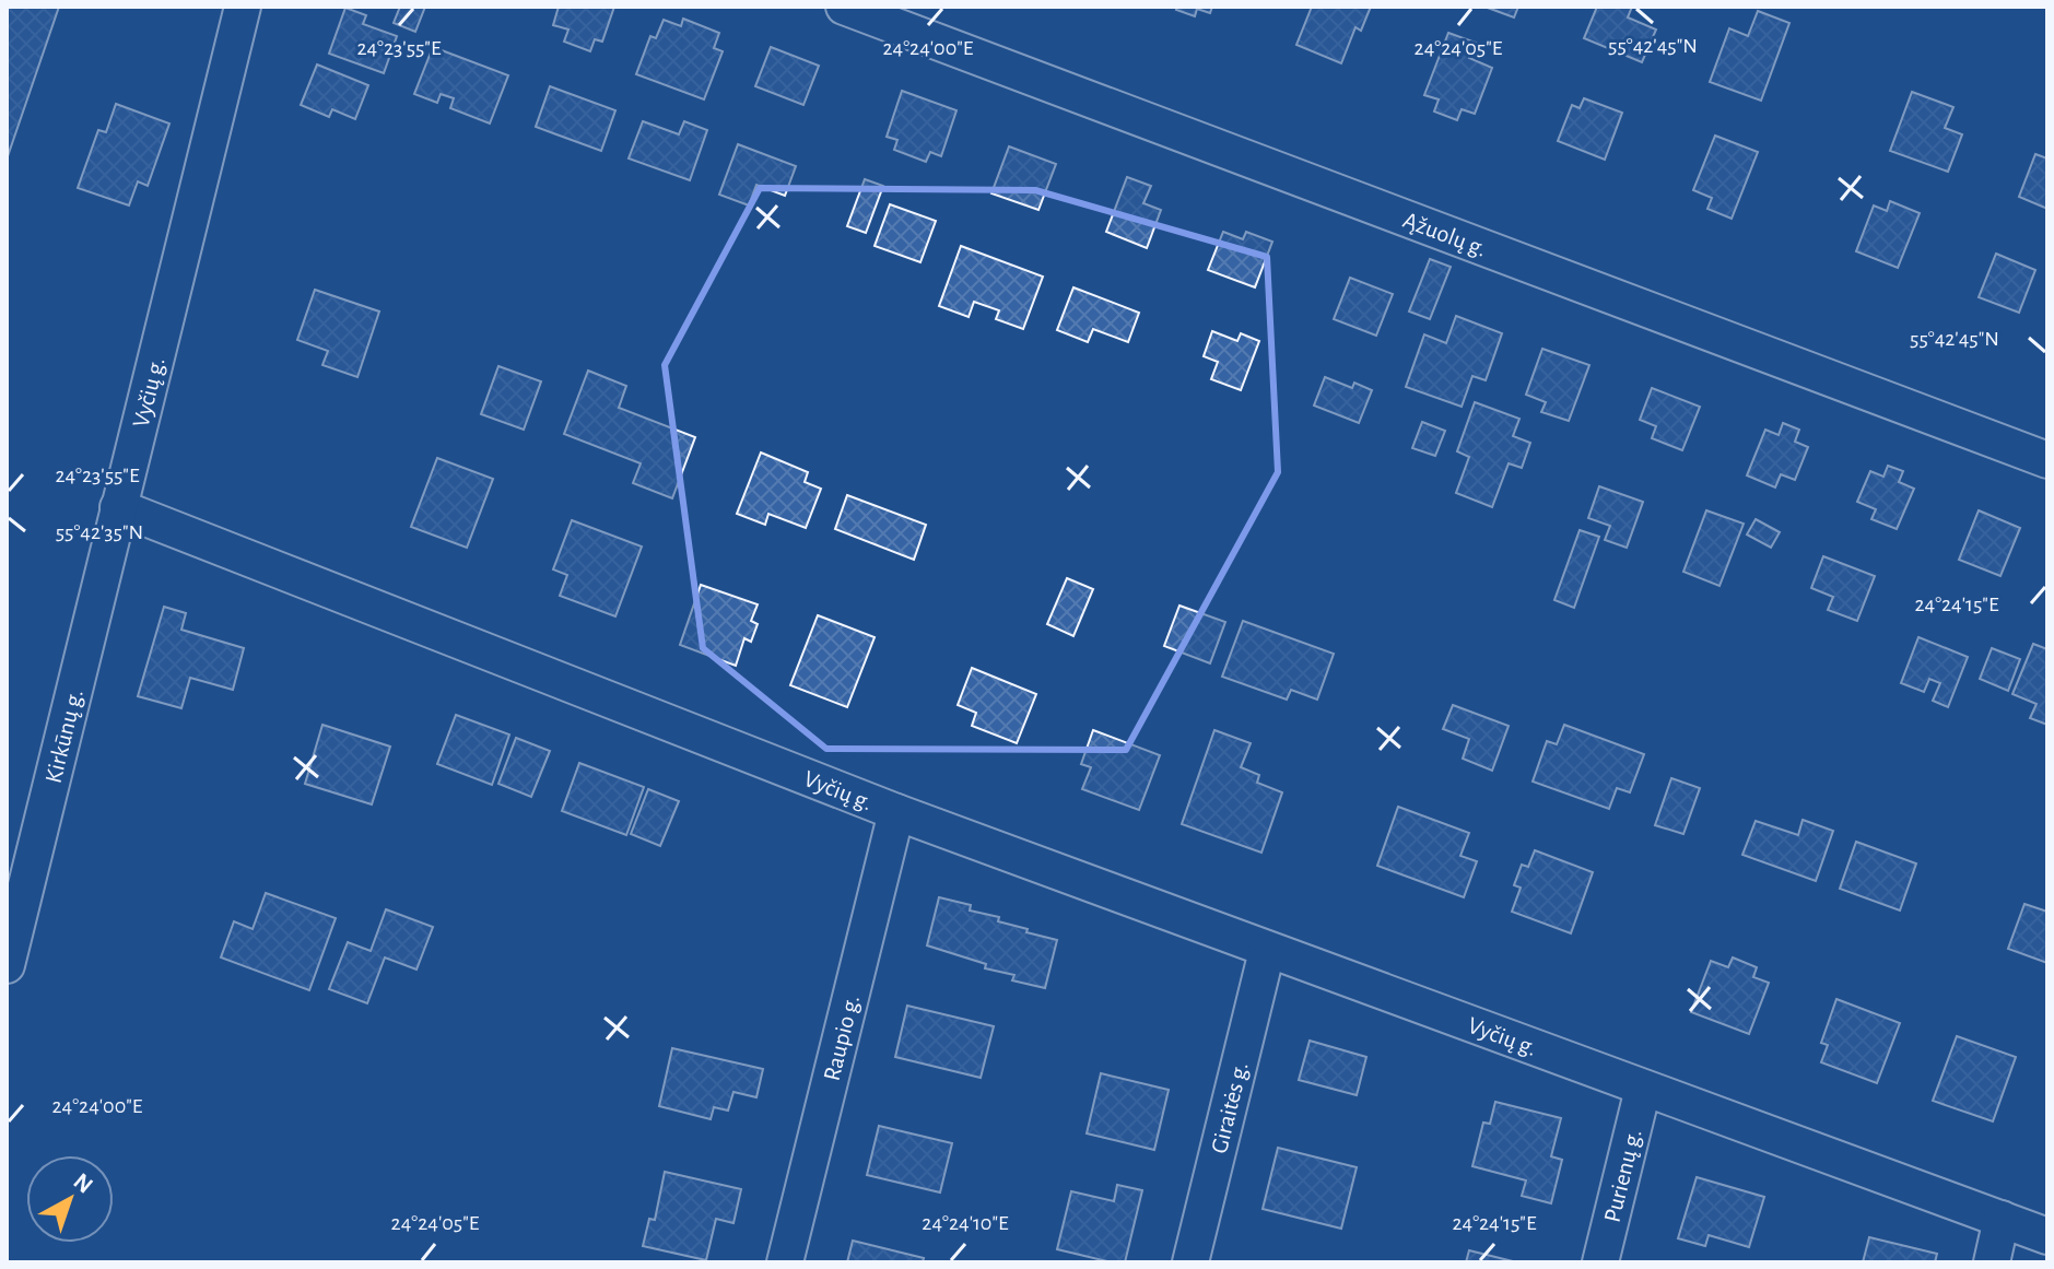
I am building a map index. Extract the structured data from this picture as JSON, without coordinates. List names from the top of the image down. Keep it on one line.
{"streets":{"street":["Ąžuolų g.","Vyčių g.","Kirkūnų g.","Raupio g.","Giraitės g.","Purienų g."]},"crossings":[["Vyčių g.","Kirkūnų g."],["Vyčių g.","Raupio g."],["Vyčių g.","Giraitės g."],["Vyčių g.","Purienų g."]],"north":"top right","coordinates":["55°42'45\"N","24°23'55\"E","24°24'00\"E","24°24'05\"E","55°42'35\"N","24°24'15\"E","24°24'10\"E"]}
